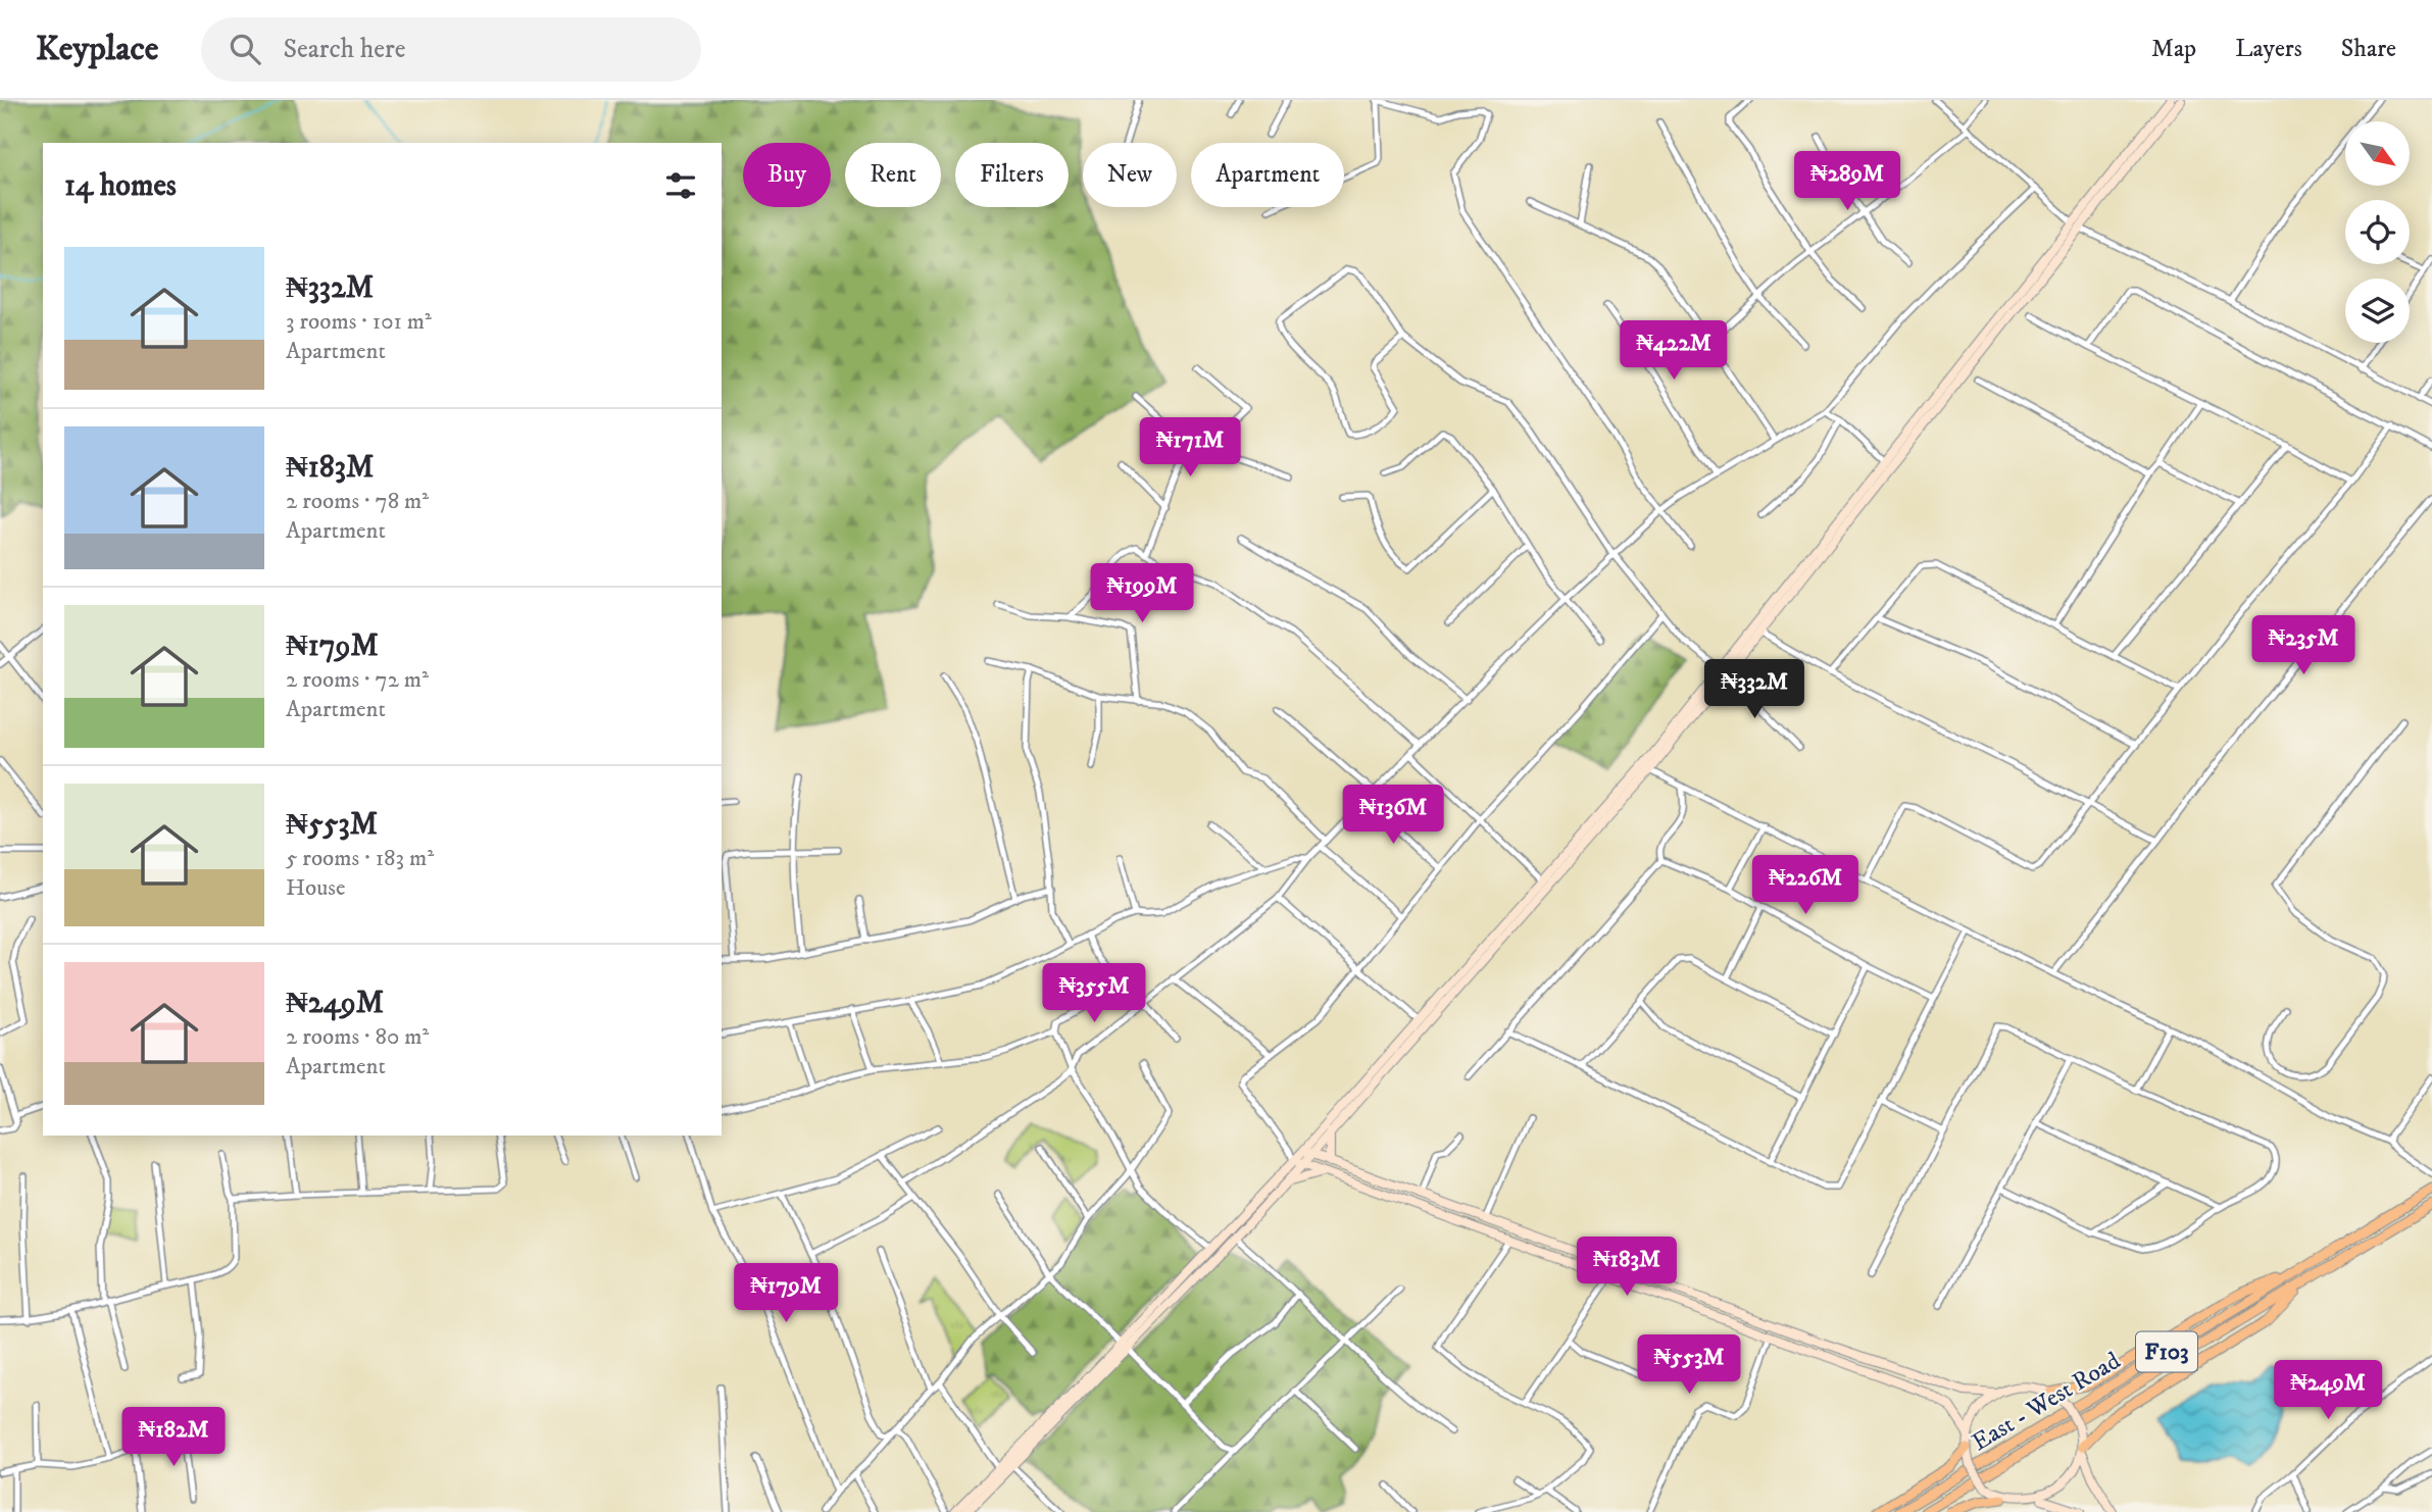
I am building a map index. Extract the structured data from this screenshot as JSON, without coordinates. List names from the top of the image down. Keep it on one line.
{"streets":{"main road":["F103","East - West Road"]},"north":"bottom right","page":{"header":"Keyplace","search":"Search here","nav":["Map","Layers","Share"],"chip":["Buy","Rent","Filters","New","Apartment"],"heading":"14 homes","price":["₦289M","₦422M","₦171M","₦199M","₦235M","₦332M","₦136M","₦226M","₦355M","₦183M","₦179M","₦553M","₦249M","₦182M"],"list":[{"name":"₦332M","note":"3 rooms · 101 m² · Apartment"},{"name":"₦183M","note":"2 rooms · 78 m² · Apartment"},{"name":"₦179M","note":"2 rooms · 72 m² · Apartment"},{"name":"₦553M","note":"5 rooms · 183 m² · House"},{"name":"₦249M","note":"2 rooms · 80 m² · Apartment"}]}}
